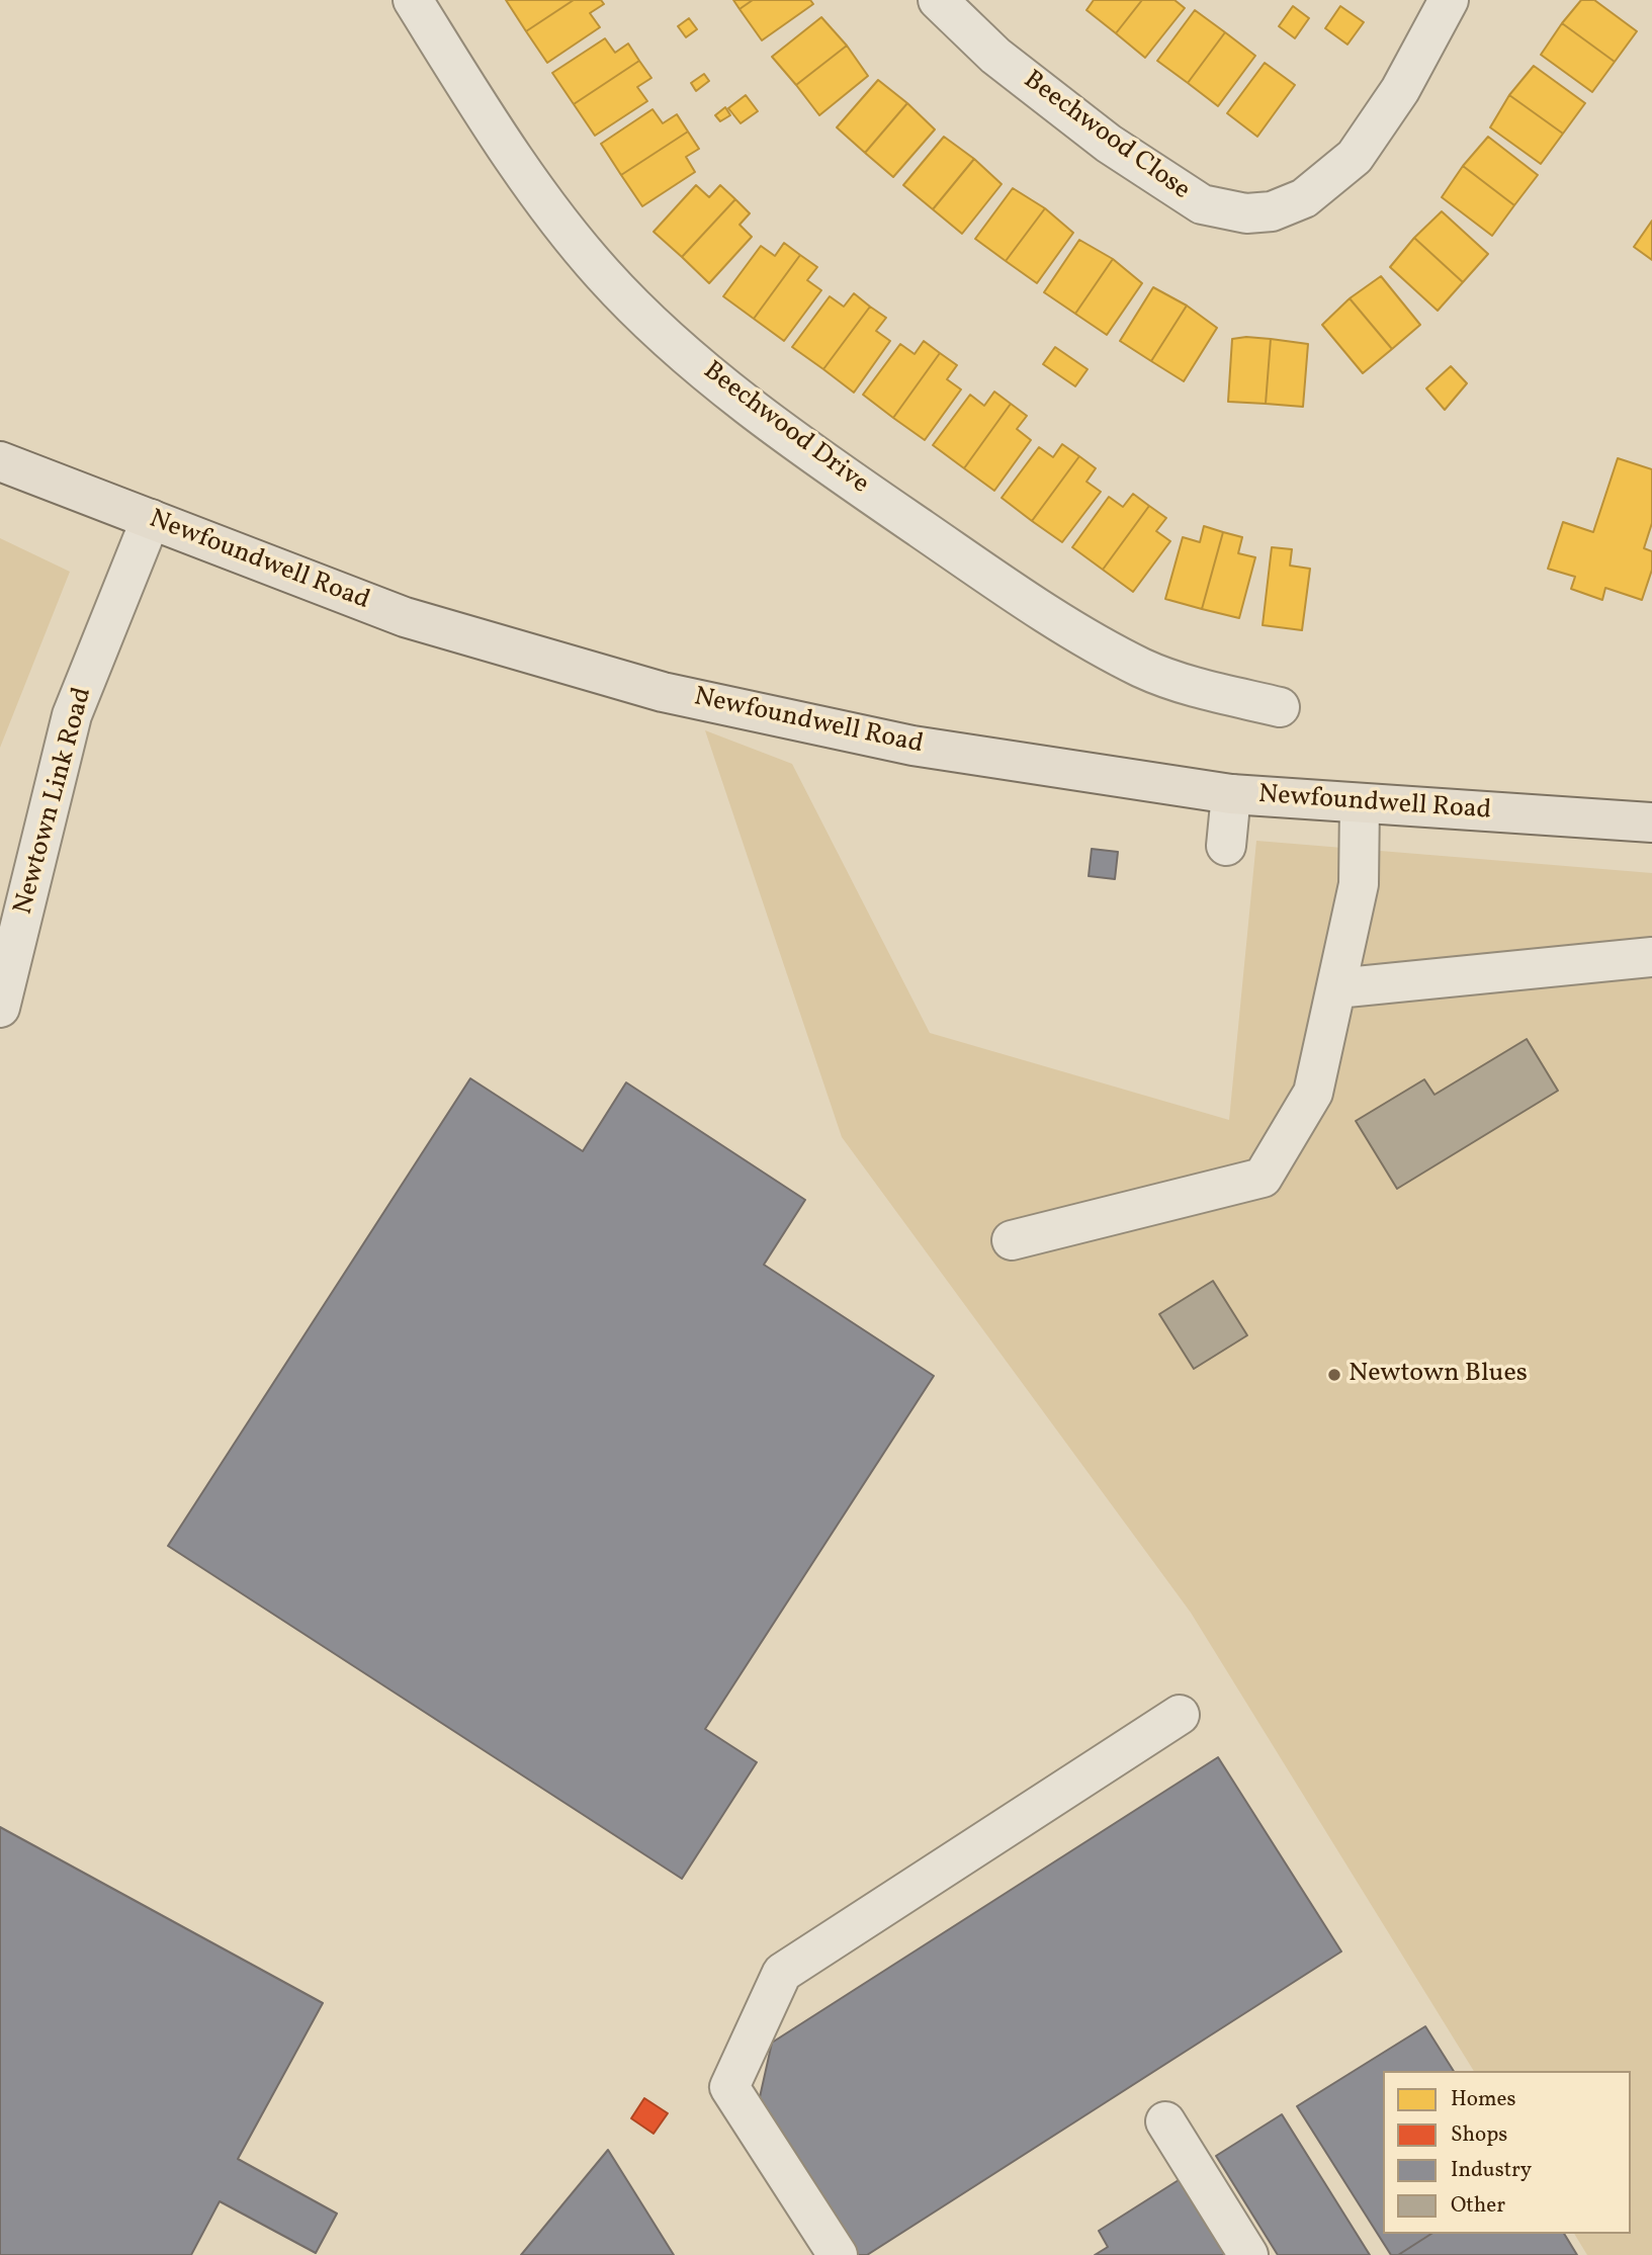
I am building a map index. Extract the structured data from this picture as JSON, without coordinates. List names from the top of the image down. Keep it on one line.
{"streets":{"main road":["Newfoundwell Road"],"street":["Beechwood Close","Beechwood Drive","Newtown Link Road"]},"crossings":[["Newfoundwell Road","Newtown Link Road"]],"places":["Newtown Blues"],"legend":["Homes","Shops","Industry","Other"]}
